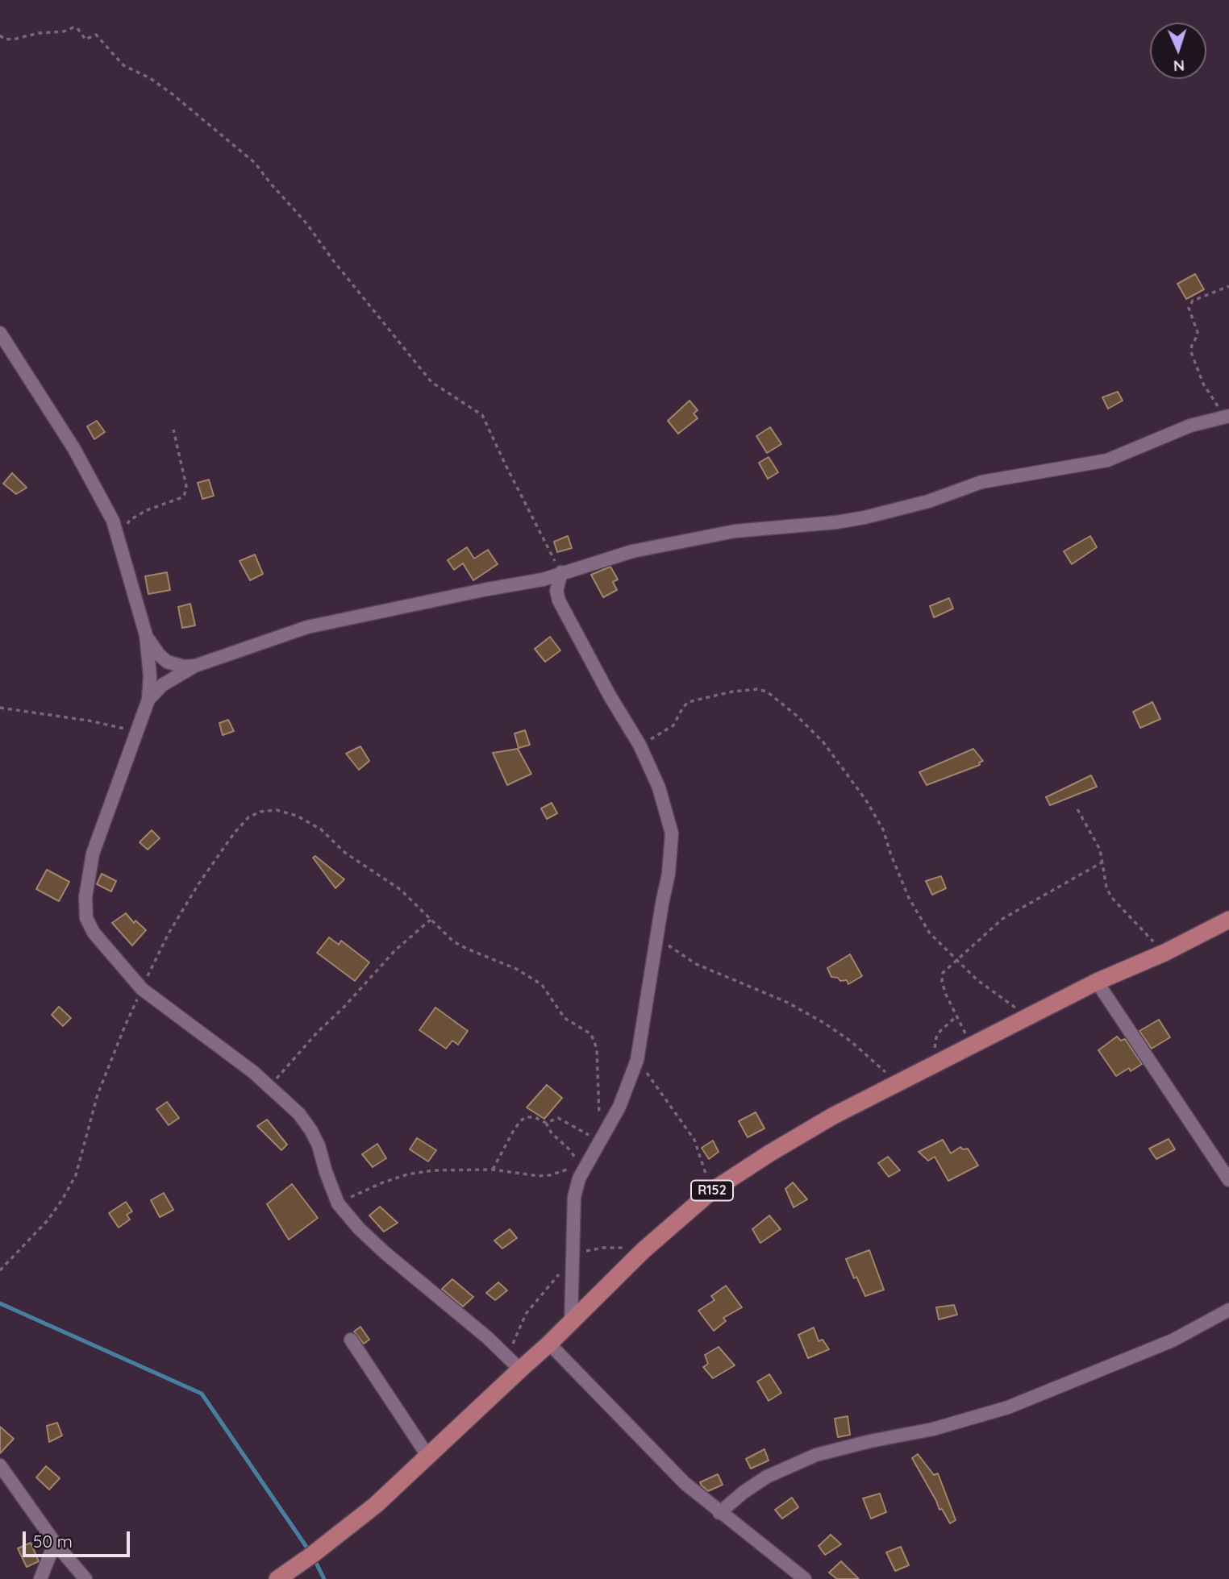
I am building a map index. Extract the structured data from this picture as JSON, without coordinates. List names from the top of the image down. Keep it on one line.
{"streets":{"main road":["R152"]},"scale_bar":"50 m","north":"bottom"}
